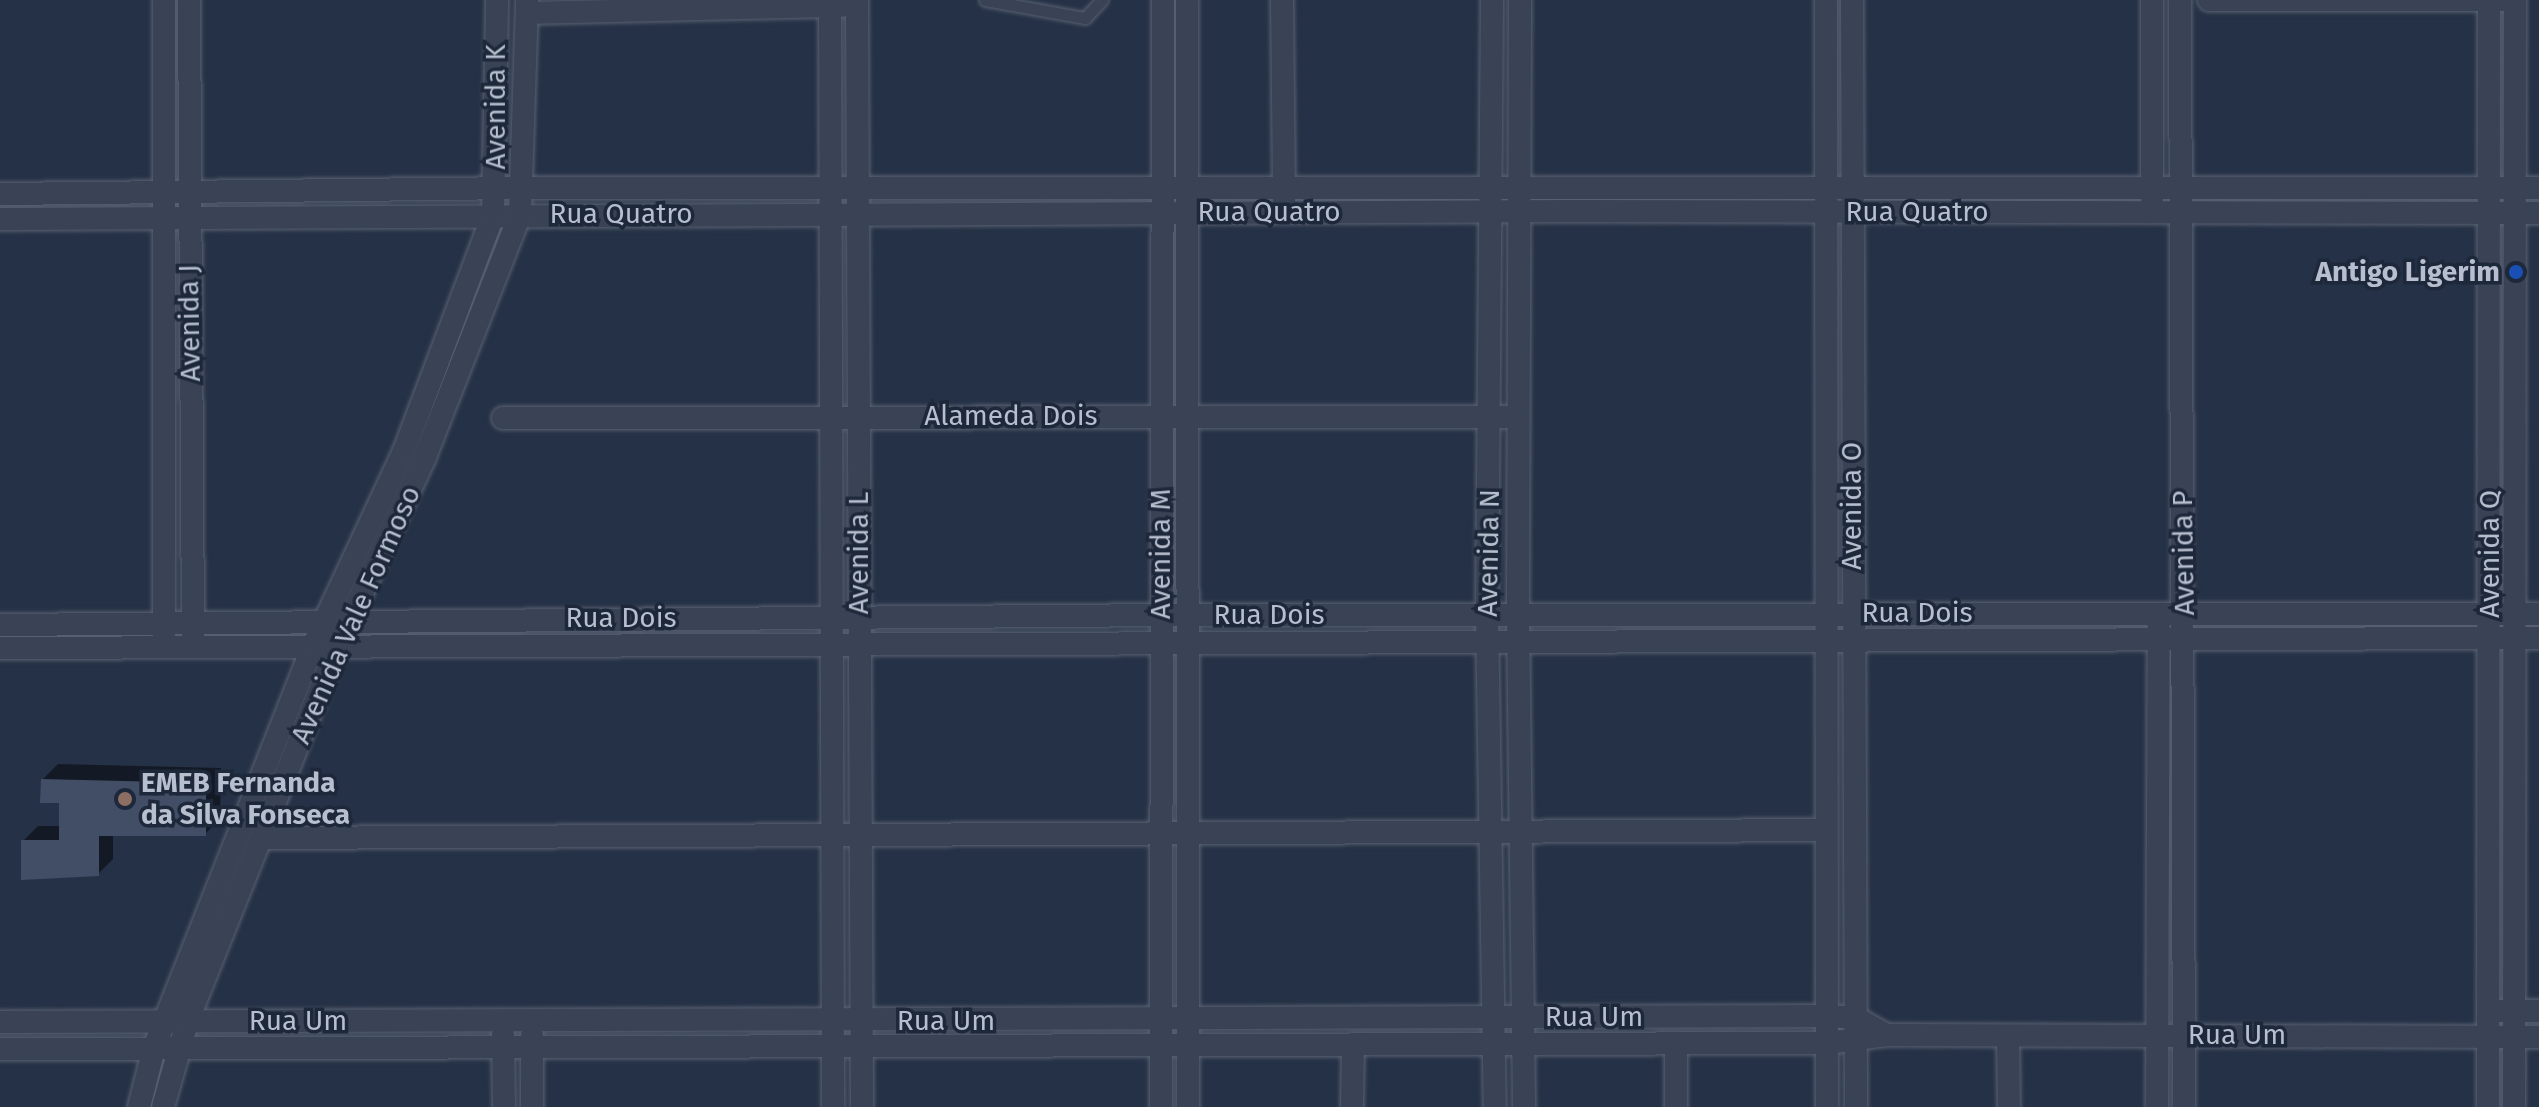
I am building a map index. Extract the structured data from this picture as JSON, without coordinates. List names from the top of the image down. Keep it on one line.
{"streets":{"street":["Avenida K","Rua Quatro","Avenida J","Alameda Dois","Avenida O","Avenida L","Avenida N","Avenida P","Avenida M","Avenida Q","Rua Dois","Avenida Vale Formoso","Rua Um"]},"crossings":[["Avenida K","Rua Quatro"],["Avenida K","Avenida Vale Formoso"],["Rua Quatro","Avenida J"],["Rua Quatro","Avenida O"],["Rua Quatro","Avenida L"],["Rua Quatro","Avenida N"],["Rua Quatro","Avenida P"],["Rua Quatro","Avenida M"],["Rua Quatro","Avenida Q"],["Rua Quatro","Avenida Vale Formoso"],["Avenida J","Rua Dois"],["Alameda Dois","Avenida L"],["Alameda Dois","Avenida N"],["Alameda Dois","Avenida M"],["Avenida O","Rua Dois"],["Avenida O","Rua Um"],["Avenida L","Rua Dois"],["Avenida L","Rua Um"],["Avenida N","Rua Dois"],["Avenida N","Rua Um"],["Avenida P","Rua Dois"],["Avenida P","Rua Um"],["Avenida M","Rua Dois"],["Avenida M","Rua Um"],["Avenida Q","Rua Dois"],["Avenida Q","Rua Um"],["Rua Dois","Avenida Vale Formoso"],["Avenida Vale Formoso","Rua Um"]],"places":["Antigo Ligerim","EMEB Fernanda da Silva Fonseca"]}
